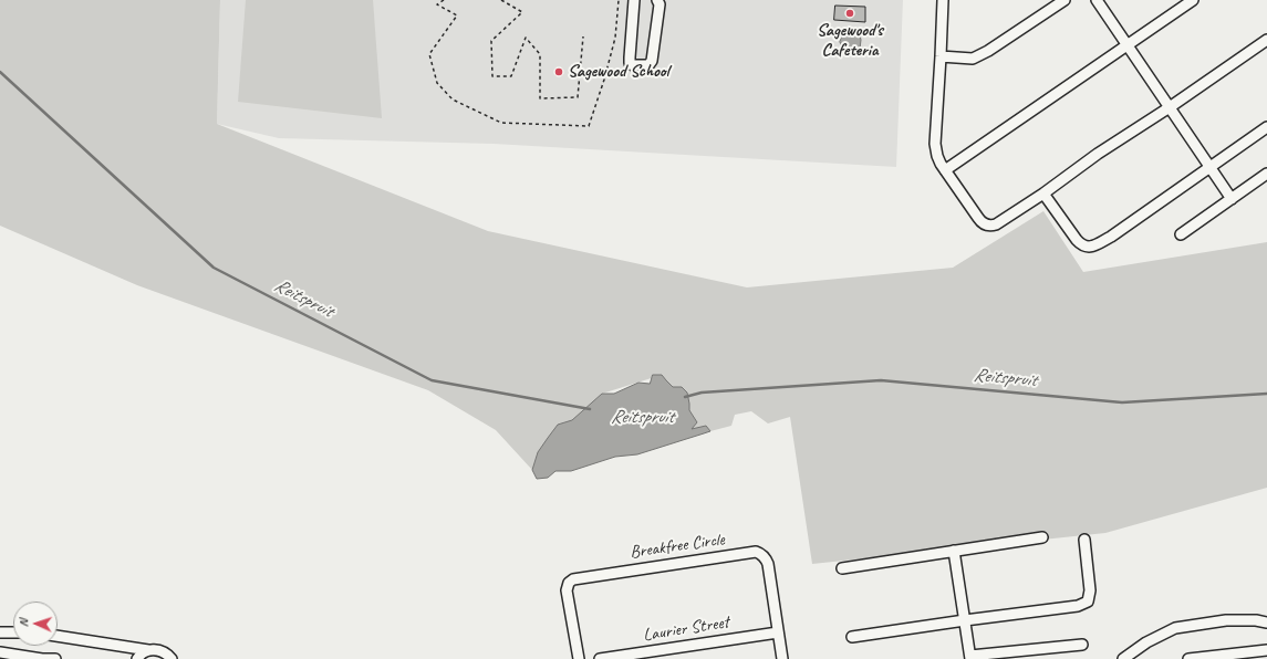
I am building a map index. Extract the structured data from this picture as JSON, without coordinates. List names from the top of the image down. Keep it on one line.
{"streets":{"street":["Breakfree Circle","Laurier Street"]},"crossings":[["Breakfree Circle","Laurier Street"]],"water":["Reitspruit"],"places":["Sagewood's Cafeteria","Sagewood School"],"north":"left"}
